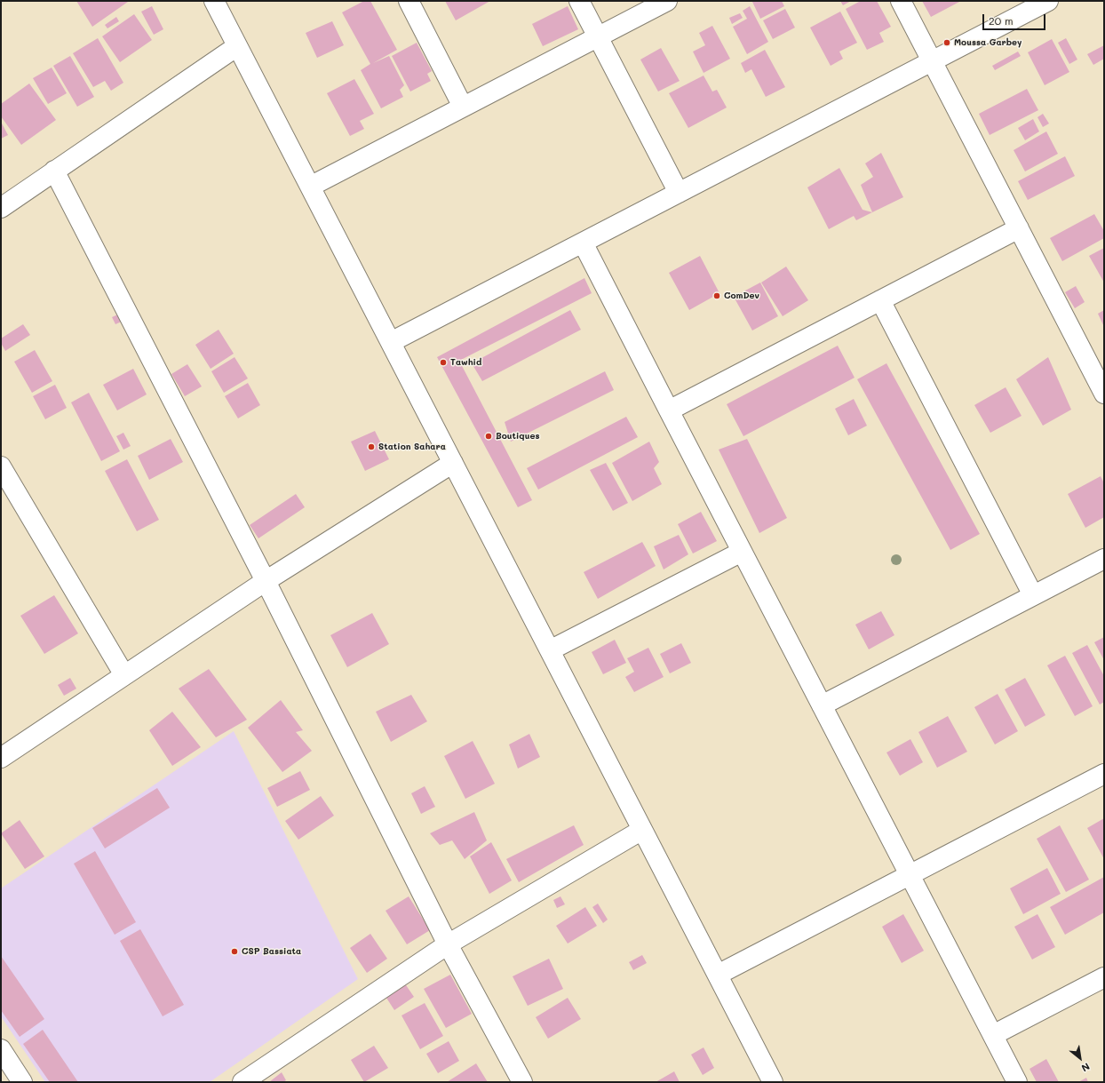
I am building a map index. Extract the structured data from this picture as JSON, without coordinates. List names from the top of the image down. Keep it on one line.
{"places":["Moussa Garbey","ComDev","Tawhid","Boutiques","Station Sahara","CSP Bassiata"],"scale_bar":"20 m","north":"bottom right"}
